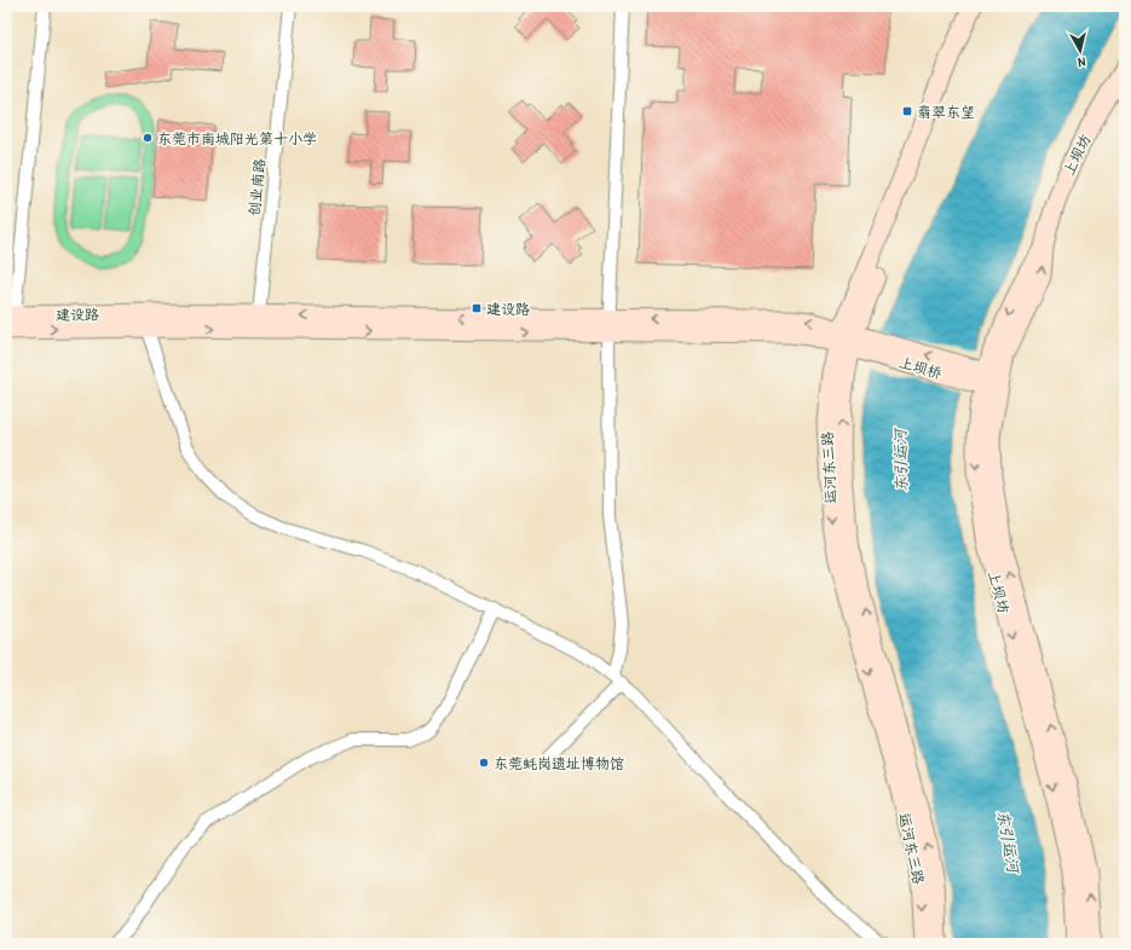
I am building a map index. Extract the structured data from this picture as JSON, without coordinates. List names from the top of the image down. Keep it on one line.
{"streets":{"street":["上坝坊","创业南路","建设路","上坝桥","运河东三路"]},"crossings":[["上坝坊","上坝桥"],["创业南路","建设路"],["建设路","上坝桥"],["建设路","运河东三路"],["上坝桥","运河东三路"]],"water":["东引运河"],"places":{"transit":["翡翠东望","建设路"],"other":["东莞市南城阳光第十小学","东莞蚝岗遗址博物馆"]},"north":"bottom"}
